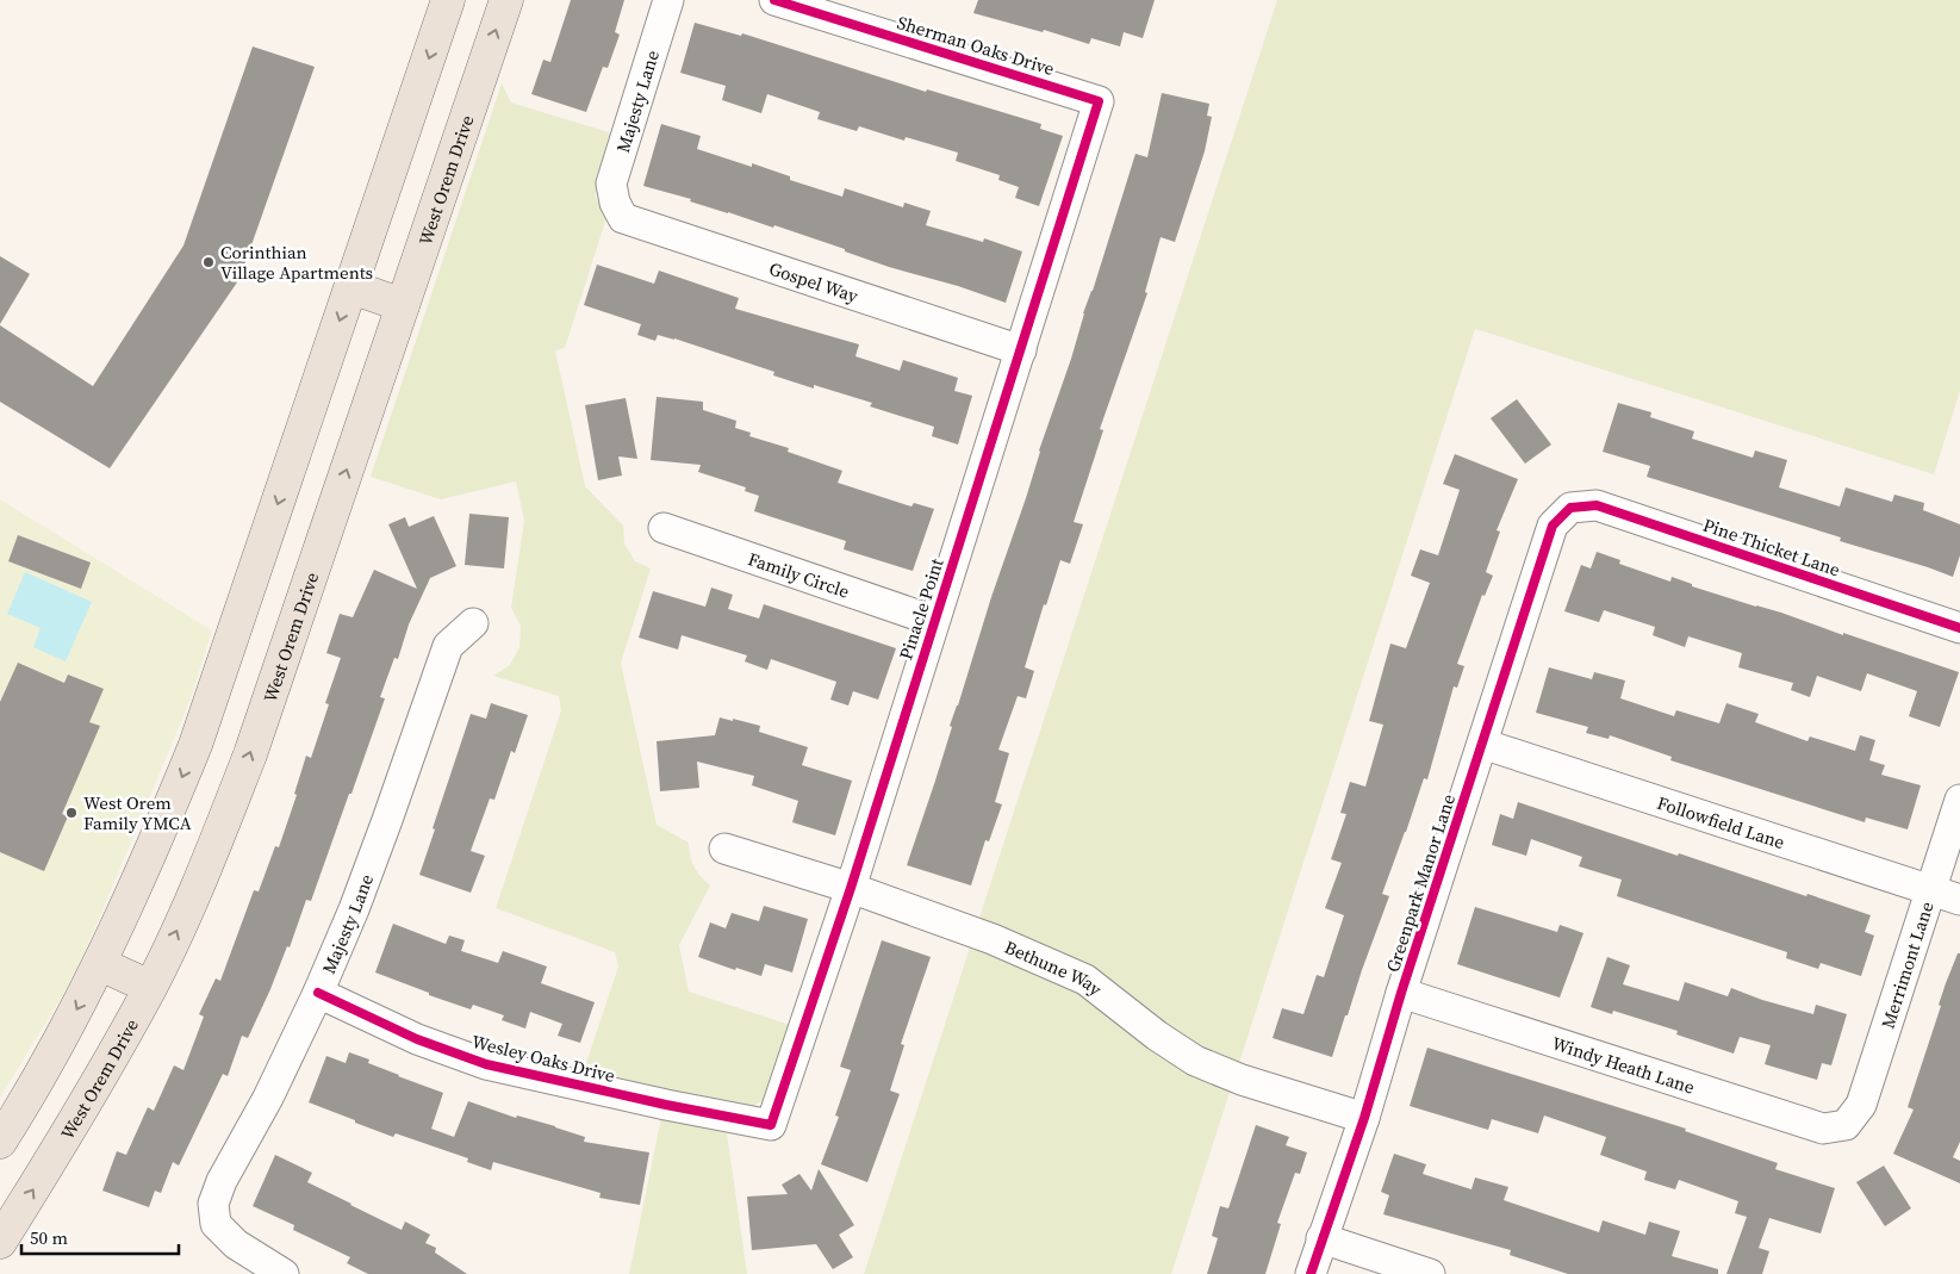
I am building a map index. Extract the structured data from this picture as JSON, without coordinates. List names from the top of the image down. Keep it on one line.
{"streets":{"main road":["West Orem Drive"],"street":["Sherman Oaks Drive","Majesty Lane","Gospel Way","Pine Thicket Lane","Family Circle","Pinacle Point","Followfield Lane","Greenpark Manor Lane","Merrimont Lane","Bethune Way","Wesley Oaks Drive","Windy Heath Lane"]},"crossings":[["Sherman Oaks Drive","Pinacle Point"],["Majesty Lane","Gospel Way"],["Majesty Lane","Wesley Oaks Drive"],["Gospel Way","Pinacle Point"],["Pine Thicket Lane","Greenpark Manor Lane"],["Family Circle","Pinacle Point"],["Pinacle Point","Bethune Way"],["Pinacle Point","Wesley Oaks Drive"],["Followfield Lane","Greenpark Manor Lane"],["Followfield Lane","Merrimont Lane"],["Greenpark Manor Lane","Bethune Way"],["Greenpark Manor Lane","Windy Heath Lane"],["Merrimont Lane","Windy Heath Lane"]],"places":["Corinthian Village Apartments","West Orem Family YMCA"],"scale_bar":"50 m"}
